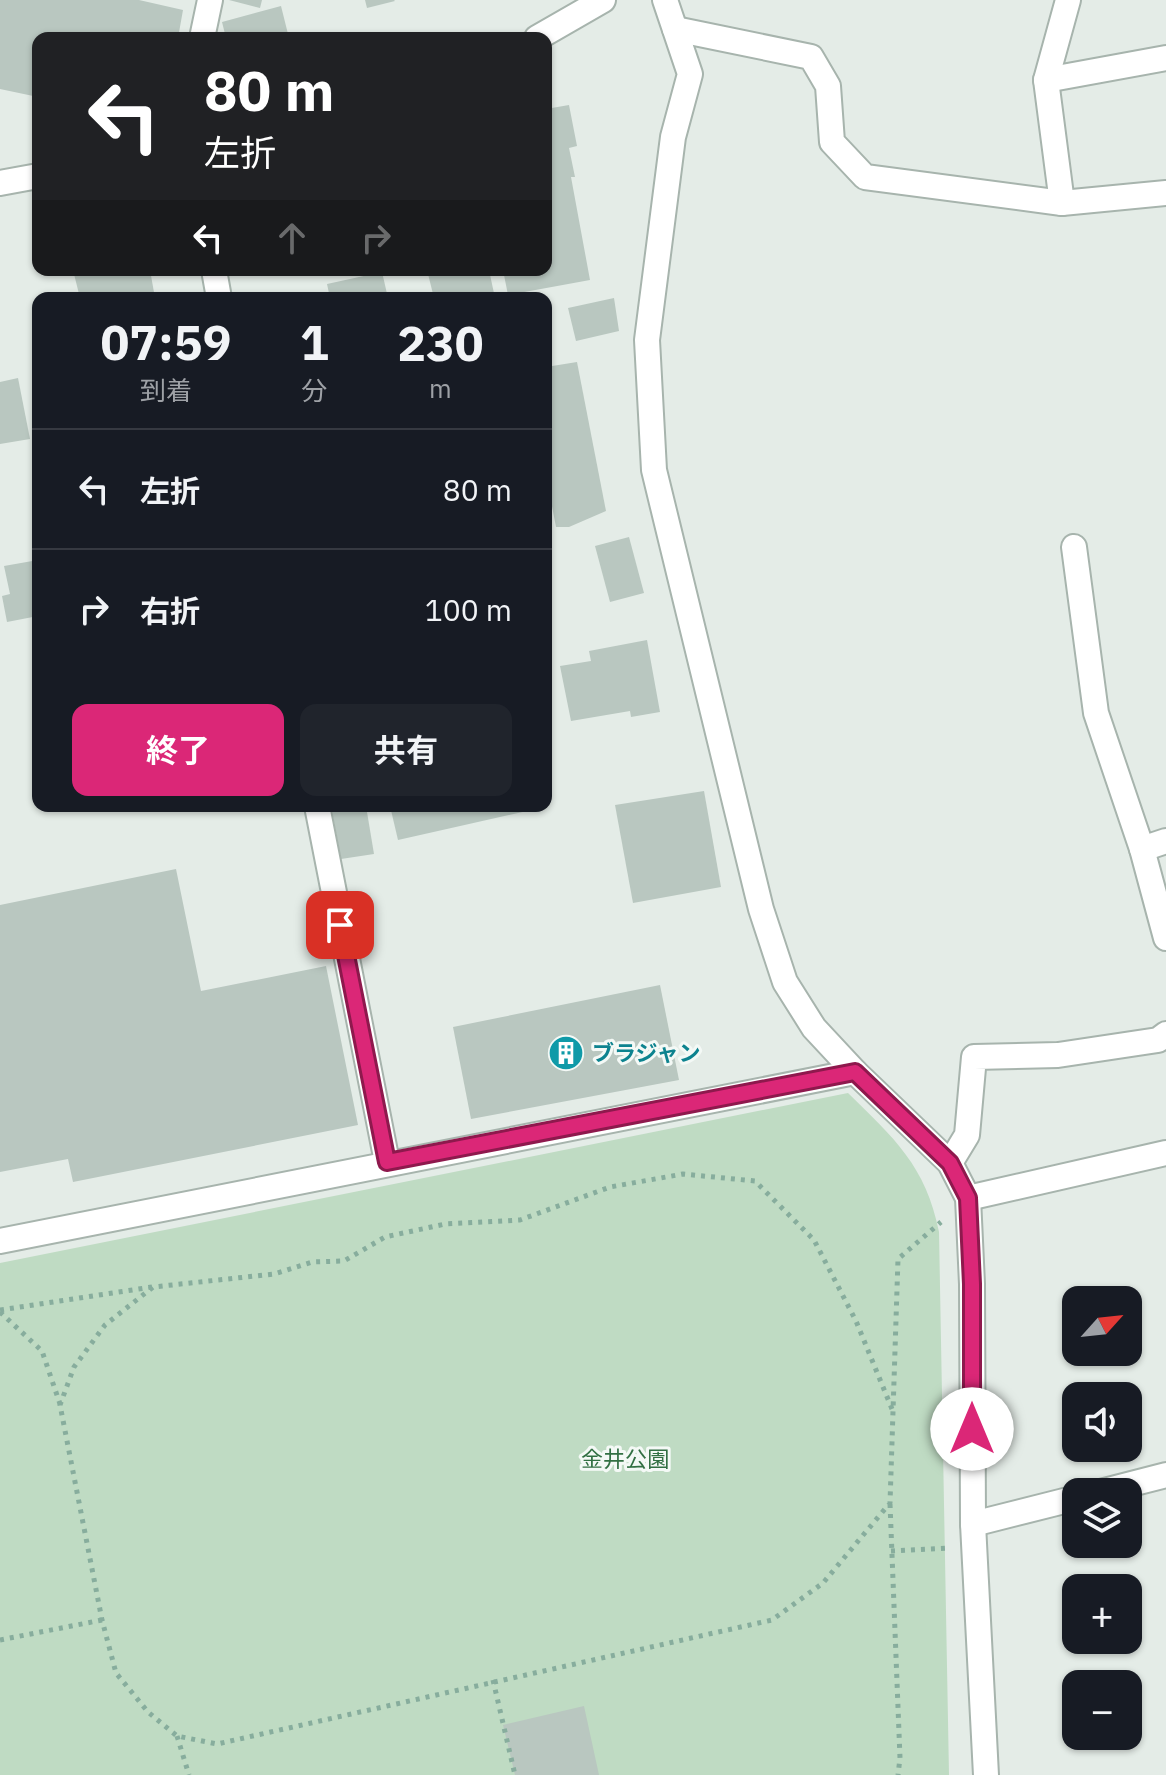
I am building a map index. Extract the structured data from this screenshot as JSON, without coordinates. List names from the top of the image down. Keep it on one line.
{"parks":["金井公園"],"places":{"building":["ブラジャン"]},"north":"top right","page":{"turn":["80 m","左折"],"eta":["07:59","到着","1","分","230","m"],"list":[{"name":"左折","value":"80 m"},{"name":"右折","value":"100 m"}],"buttons":["終了","共有"],"map_buttons":["+","−"]}}
